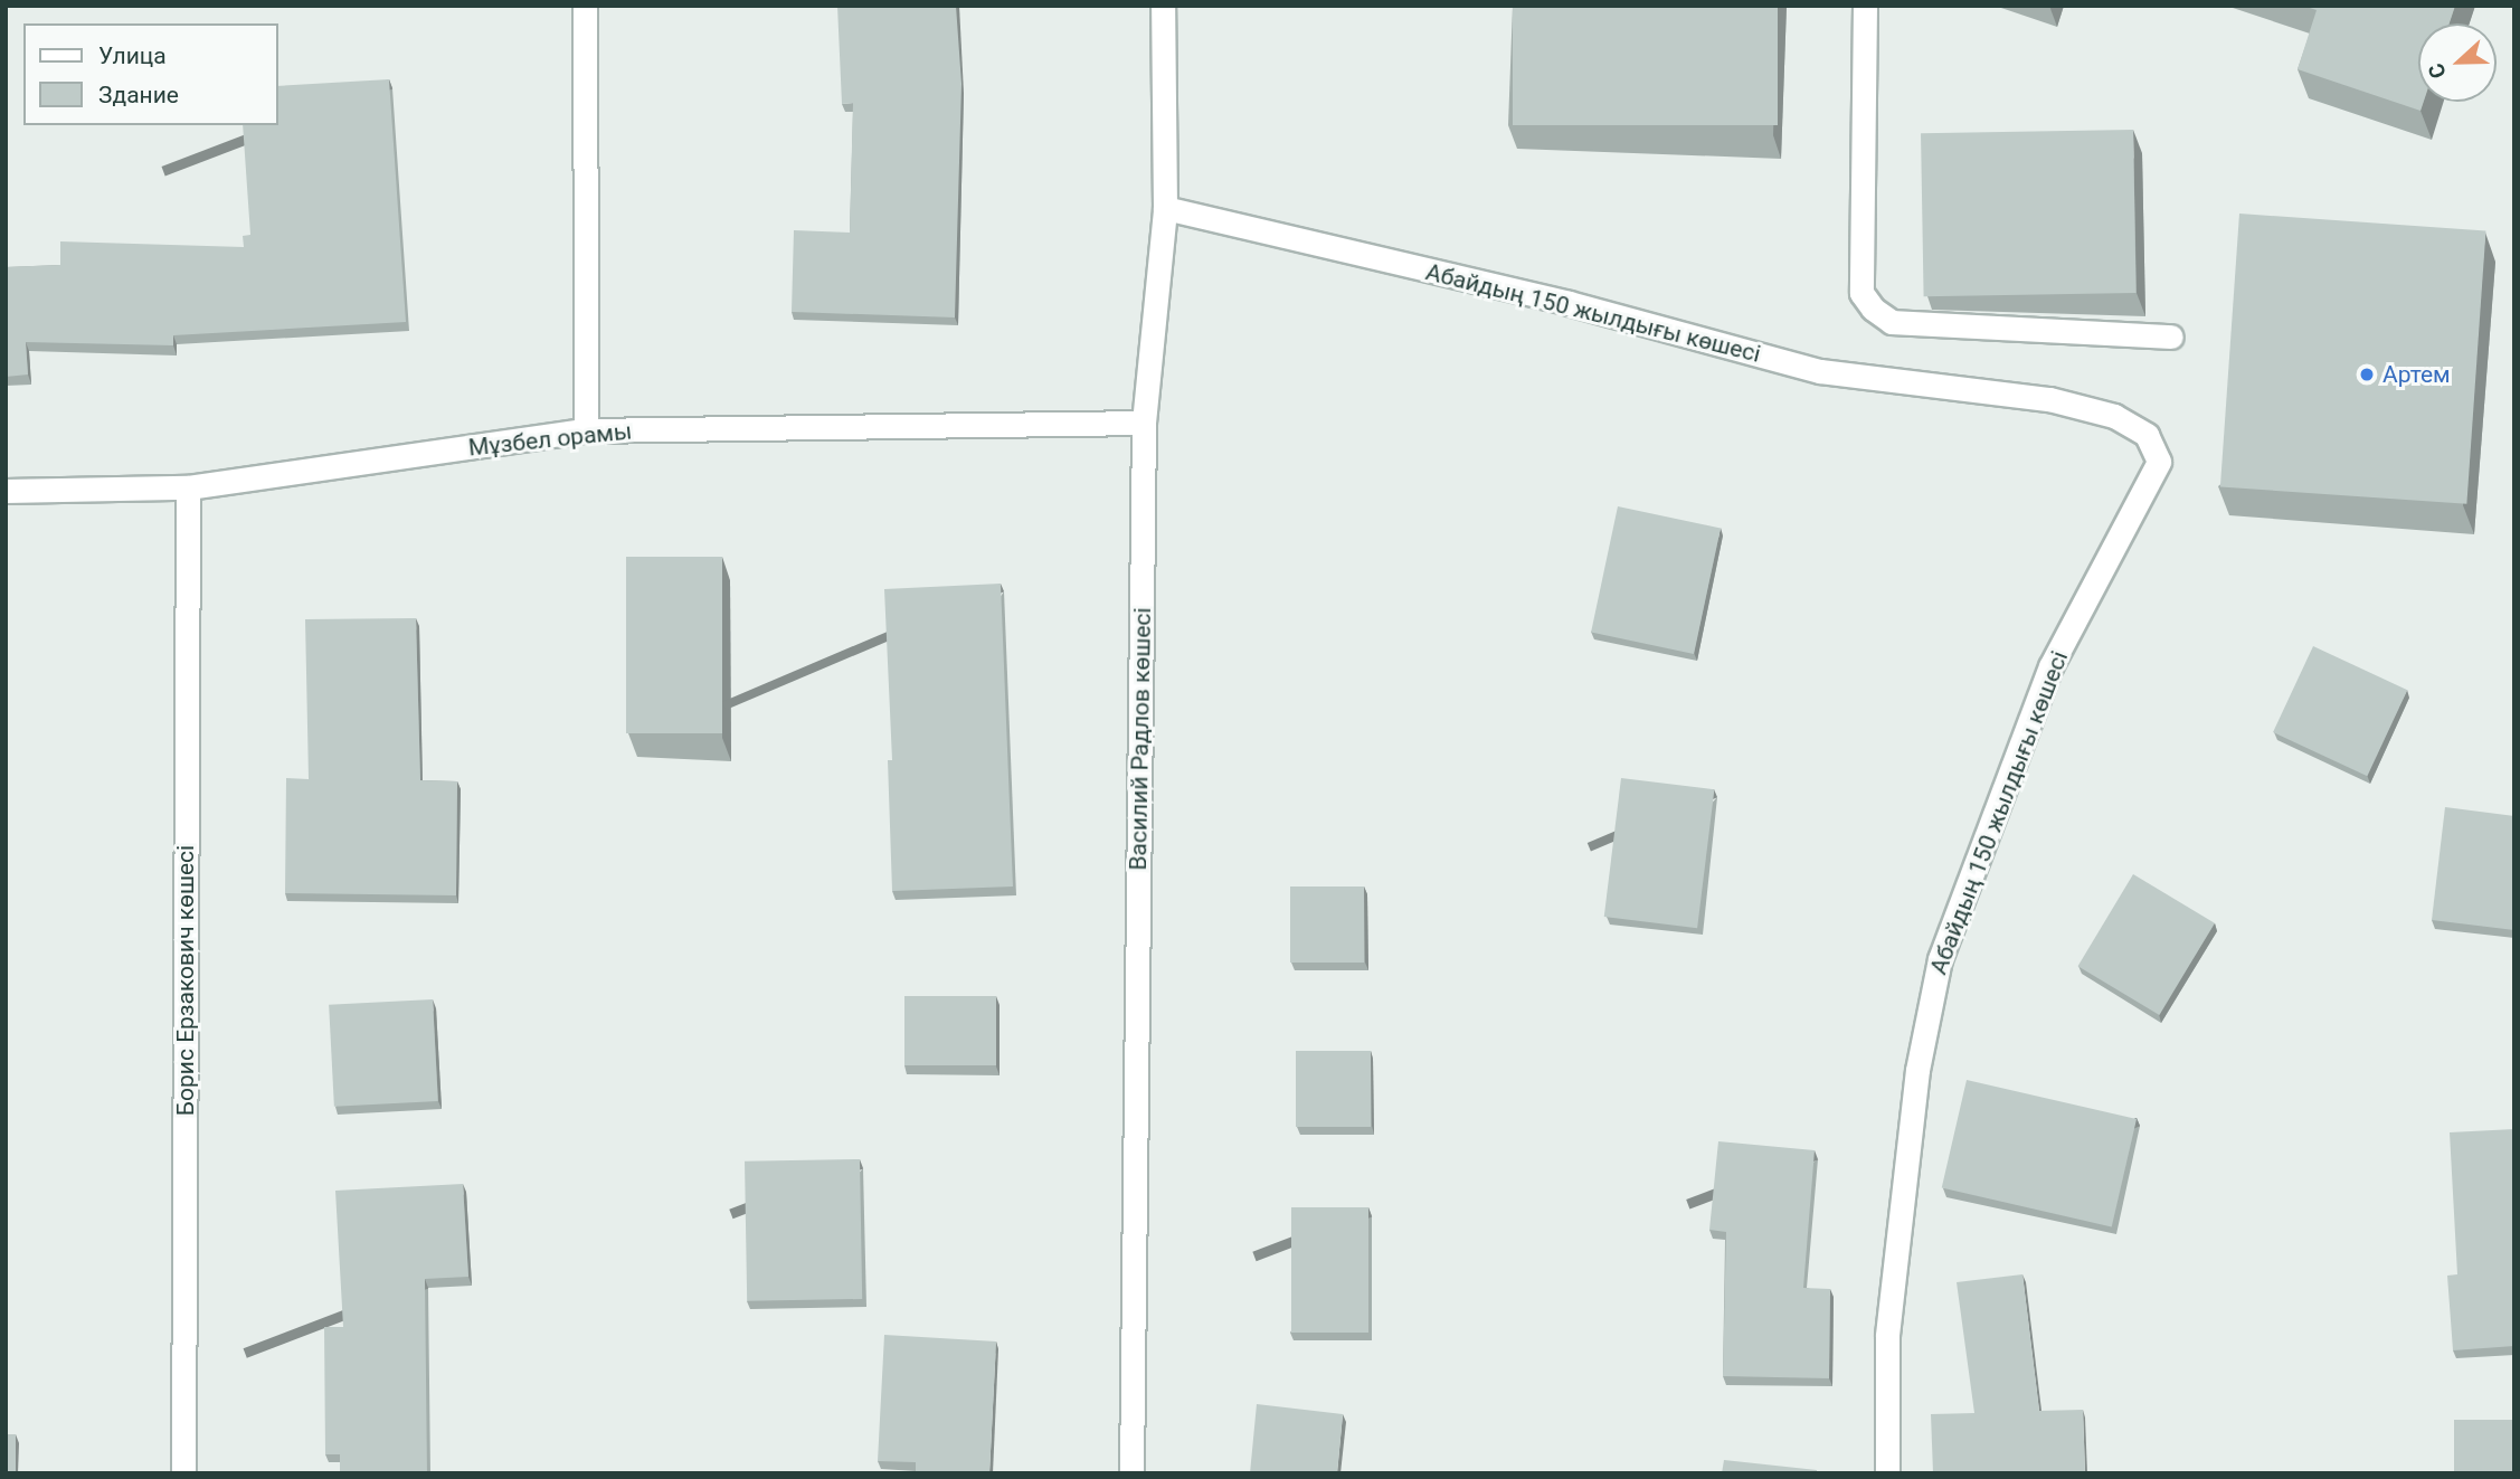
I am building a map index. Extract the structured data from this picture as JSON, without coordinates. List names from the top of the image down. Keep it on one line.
{"streets":{"street":["Абайдың 150 жылдығы көшесі","Мұзбел орамы","Василий Радлов көшесі","Борис Ерзакович көшесі"]},"crossings":[["Абайдың 150 жылдығы көшесі","Василий Радлов көшесі"],["Мұзбел орамы","Василий Радлов көшесі"],["Мұзбел орамы","Борис Ерзакович көшесі"]],"places":["Артем"],"legend":["Улица","Здание"],"north":"left"}
